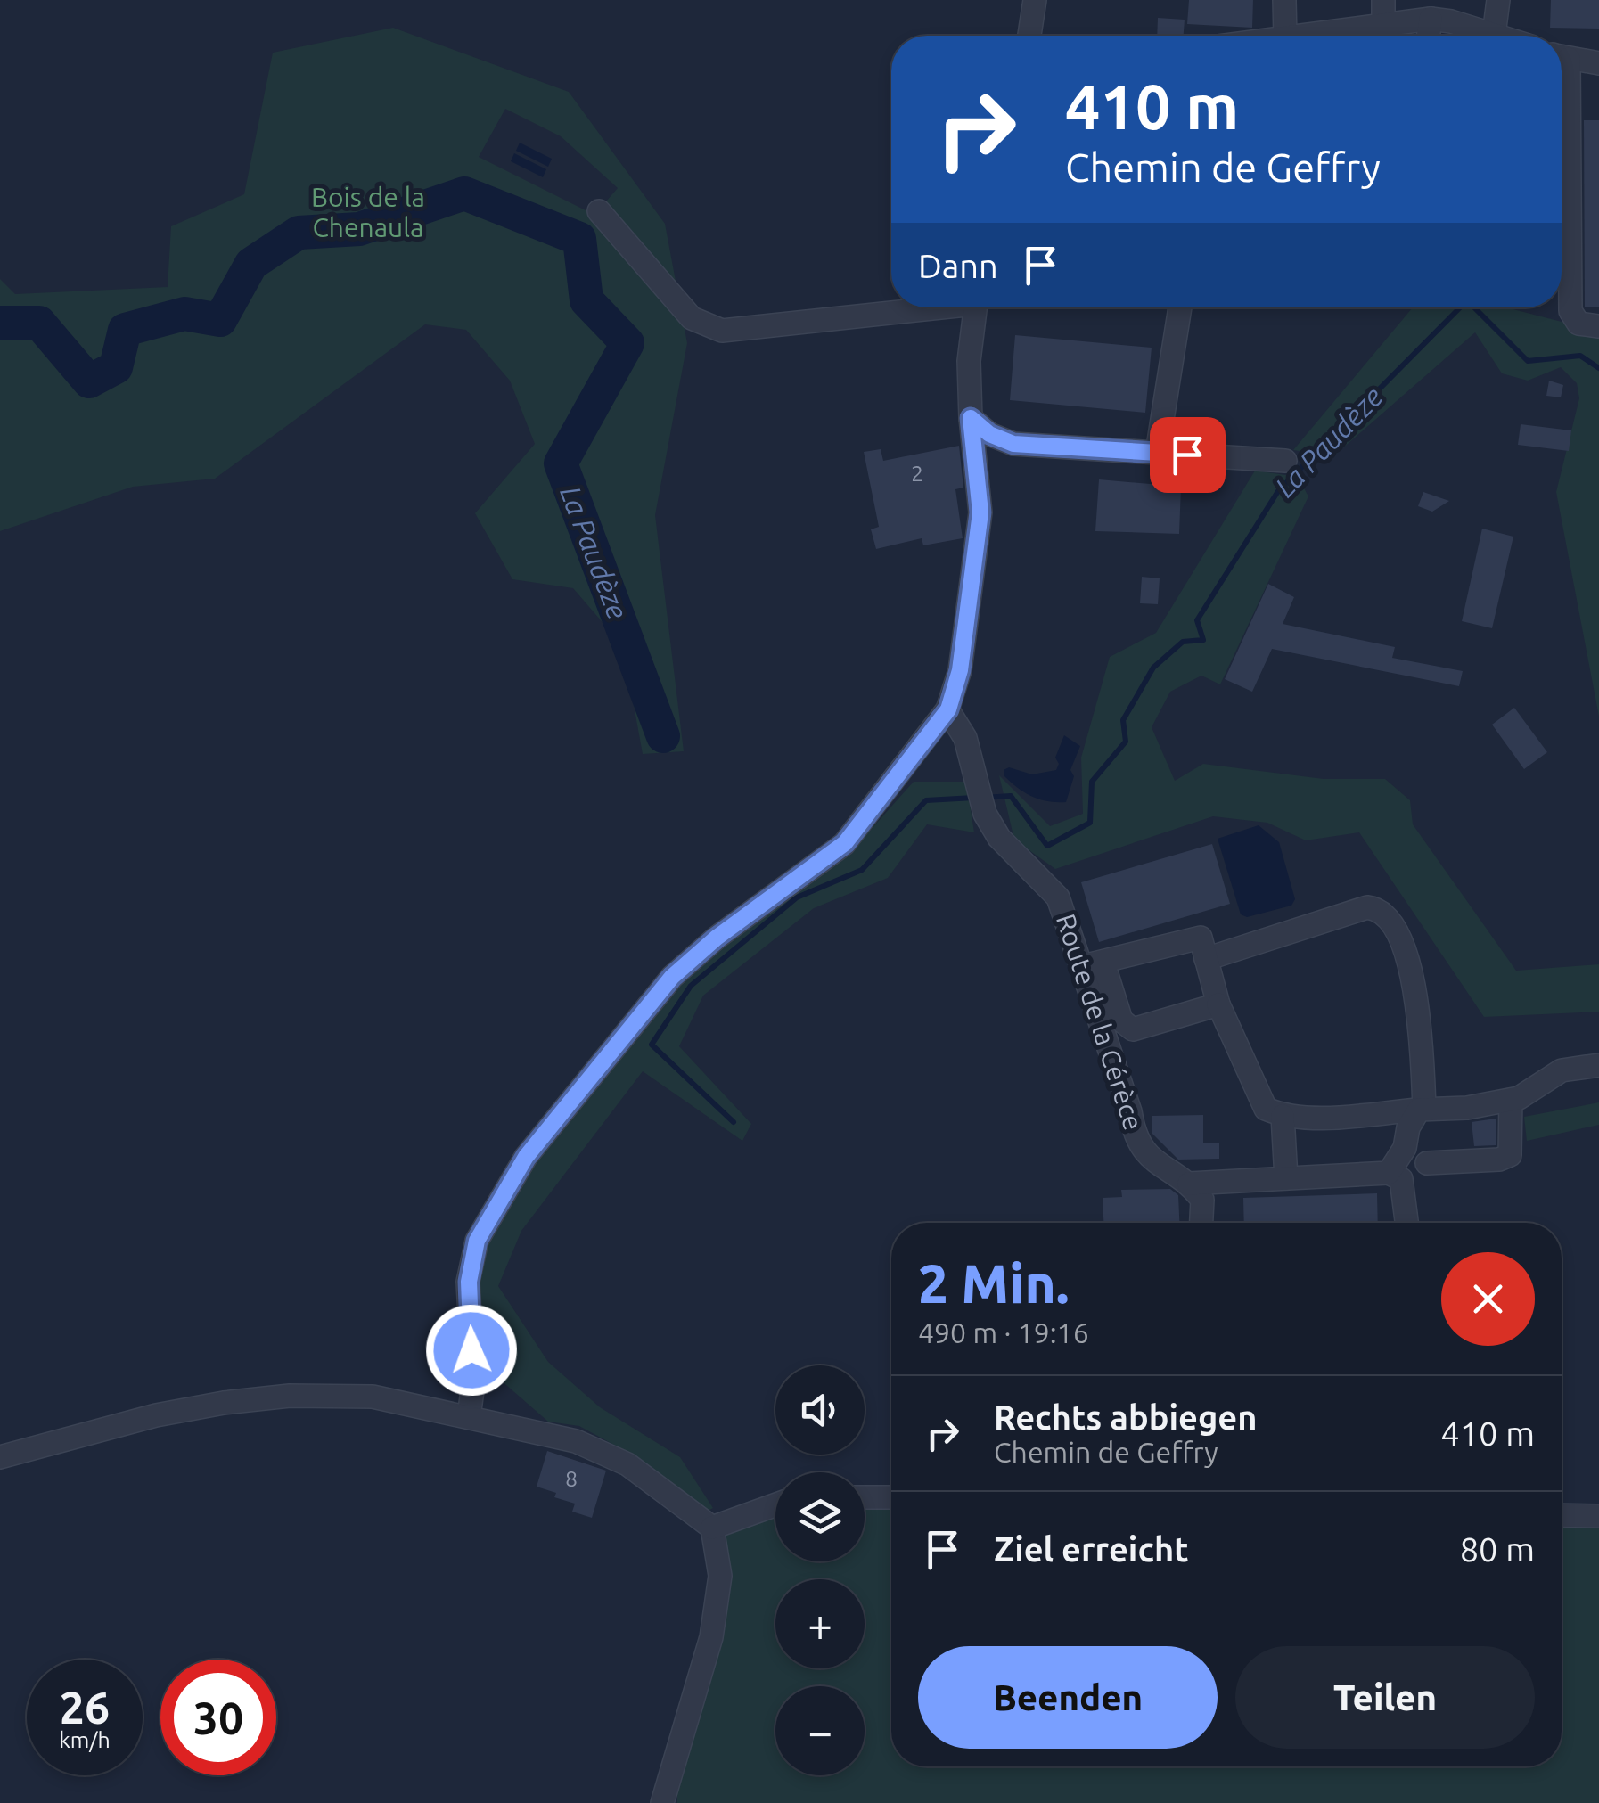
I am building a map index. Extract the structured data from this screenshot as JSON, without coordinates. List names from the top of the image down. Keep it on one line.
{"streets":{"street":["Route de la Cérèce"]},"water":["La Paudèze"],"parks":["Bois de la Chenaula"],"house_numbers":["2","8"],"page":{"turn":["410 m","Chemin de Geffry"],"then":"Dann","heading":["2 Min.","490 m · 19:16"],"map_buttons":["+","−"],"list":[{"name":"Rechts abbiegen","note":"Chemin de Geffry","value":"410 m"},{"name":"Ziel erreicht","value":"80 m"}],"buttons":["Beenden","Teilen"],"speed":"26 km/h","limit":"30"}}
